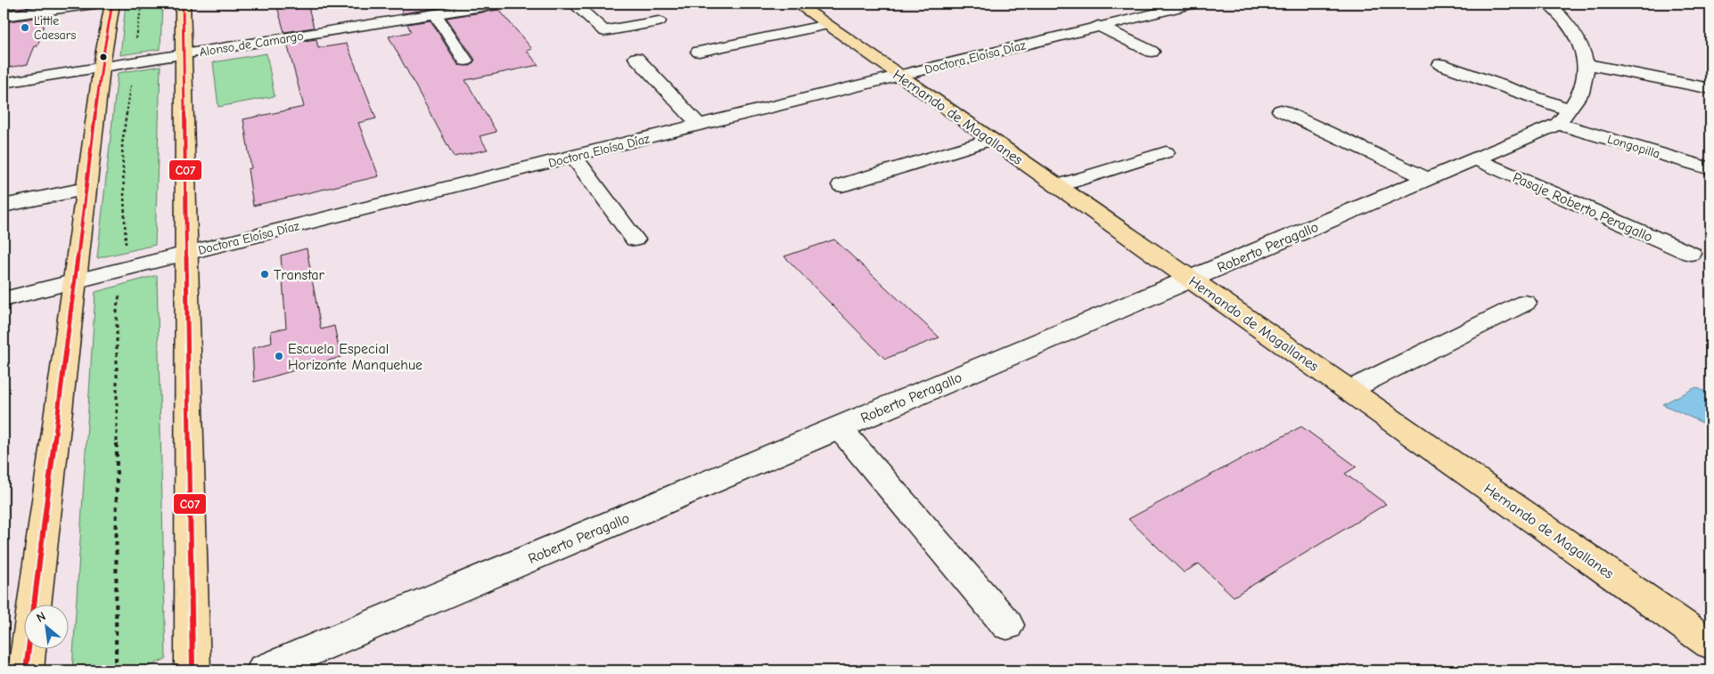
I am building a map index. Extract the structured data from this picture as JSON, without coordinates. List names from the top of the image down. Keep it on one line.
{"streets":{"main road":["Hernando de Magallanes"],"street":["Alonso de Camargo","Doctora Eloísa Díaz","Longopilla","Pasaje Roberto Peragallo","Roberto Peragallo"]},"crossings":[["Doctora Eloísa Díaz","Hernando de Magallanes"],["Hernando de Magallanes","Roberto Peragallo"],["Longopilla","Roberto Peragallo"],["Pasaje Roberto Peragallo","Roberto Peragallo"]],"places":["Little Caesars","Transtar","Escuela Especial Horizonte Manquehue"],"lines":["transit line C07"],"north":"top left"}
